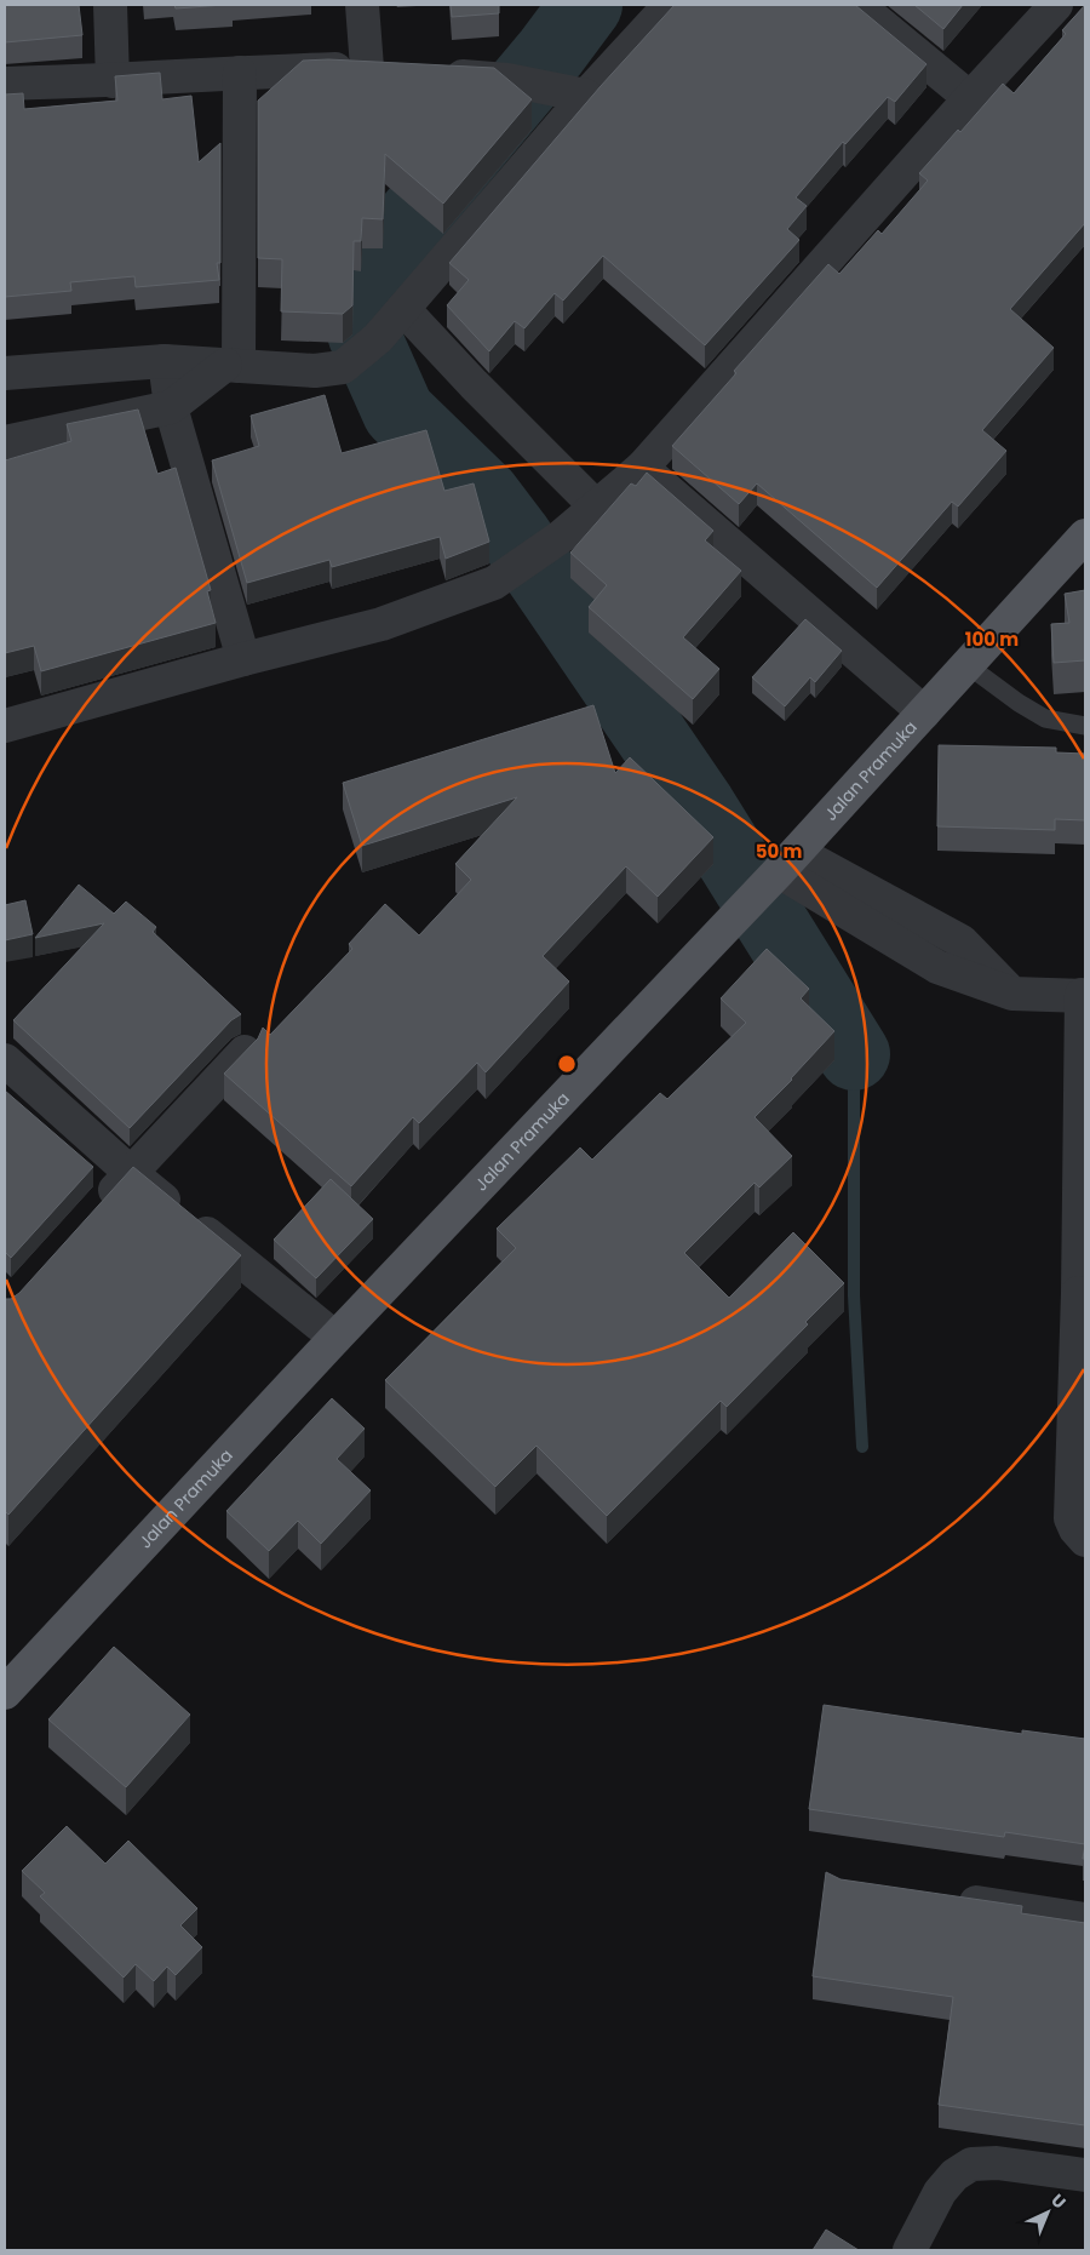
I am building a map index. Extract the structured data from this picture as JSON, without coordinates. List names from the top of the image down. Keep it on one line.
{"streets":{"main road":["Jalan Pramuka"]},"north":"top right","rings":["100 m","50 m"]}
